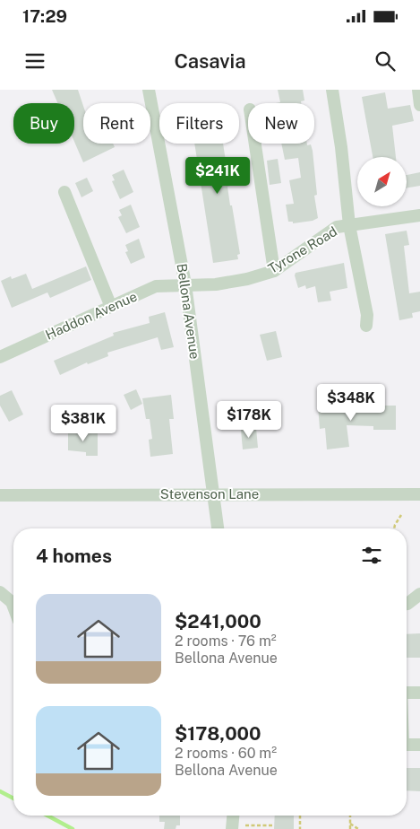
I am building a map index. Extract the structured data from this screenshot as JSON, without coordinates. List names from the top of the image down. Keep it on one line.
{"streets":{"street":["Tyrone Road","Bellona Avenue","Haddon Avenue","Stevenson Lane"]},"crossings":[["Tyrone Road","Bellona Avenue"],["Tyrone Road","Haddon Avenue"],["Bellona Avenue","Haddon Avenue"],["Bellona Avenue","Stevenson Lane"]],"north":"top right","page":{"status":"17:29","header":"Casavia","chip":["Buy","Rent","Filters","New"],"price":["$241K","$348K","$178K","$381K"],"heading":"4 homes","list":[{"name":"$241,000","note":"2 rooms · 76 m² · Bellona Avenue"},{"name":"$178,000","note":"2 rooms · 60 m² · Bellona Avenue"}]}}
